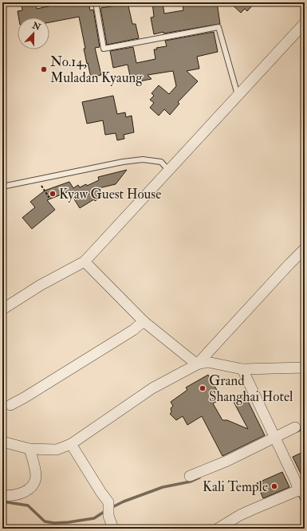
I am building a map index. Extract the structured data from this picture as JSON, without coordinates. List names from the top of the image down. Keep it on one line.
{"places":["No.14, Muladan Kyaung","Kyaw Guest House","Grand Shanghai Hotel","Kali Temple"],"north":"top"}
